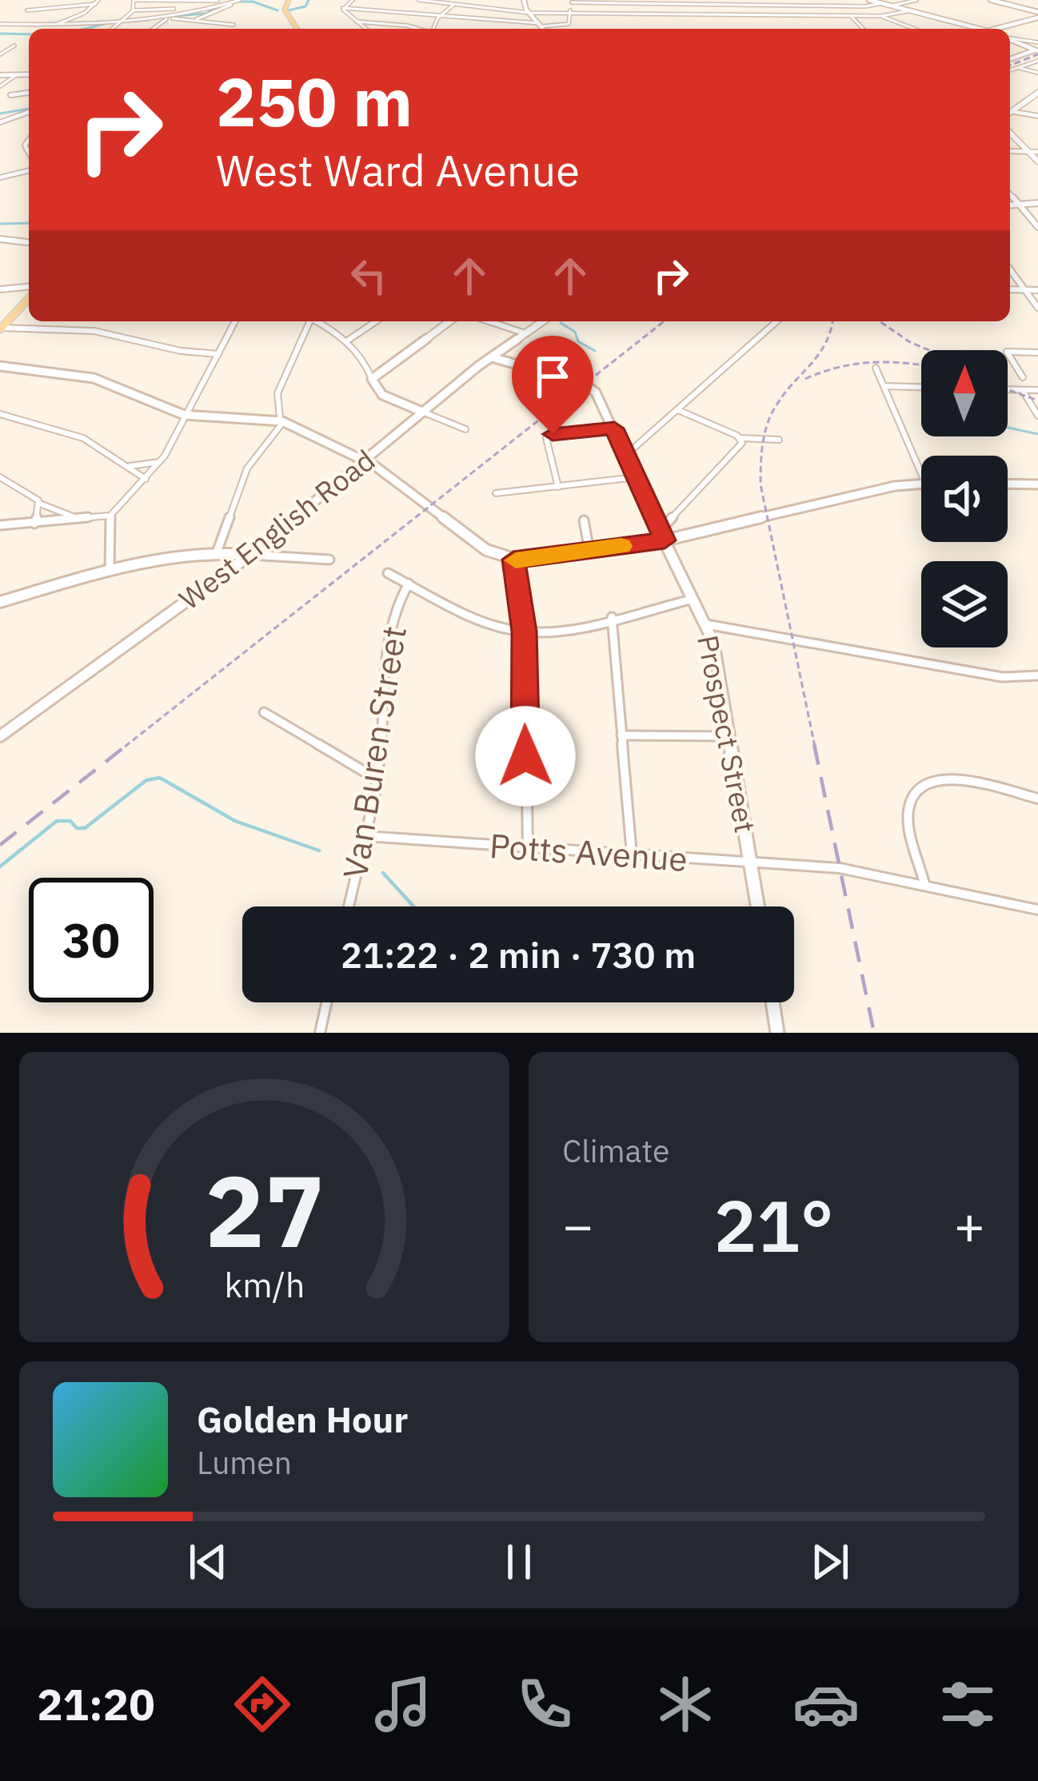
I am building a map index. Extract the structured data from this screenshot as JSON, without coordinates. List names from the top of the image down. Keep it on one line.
{"streets":{"street":["West English Road","Prospect Street","Van Buren Street","Potts Avenue"]},"crossings":[["West English Road","Prospect Street"],["Prospect Street","Potts Avenue"],["Van Buren Street","Potts Avenue"]],"north":"top","page":{"turn":["250 m","West Ward Avenue"],"limit":"30","trip":"21:22 · 2 min · 730 m","tile":"Climate","heat":["−","21°","+"],"song":["Golden Hour","Lumen"],"tabs":"21:20","gauge":["27","km/h"]}}
